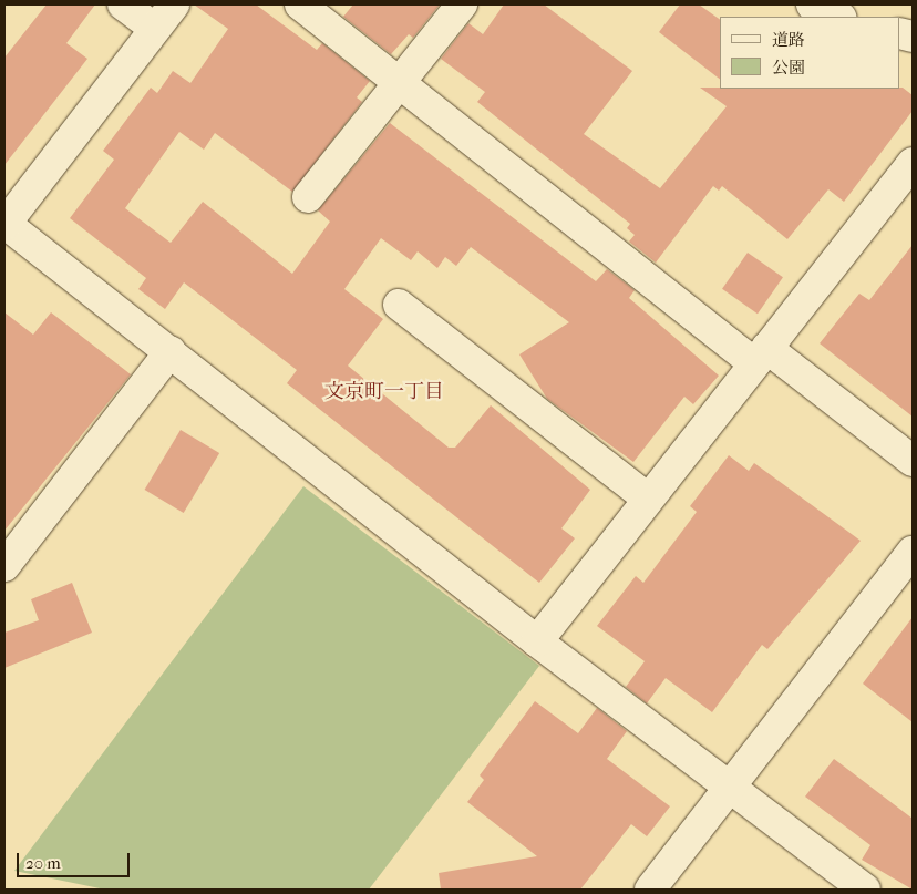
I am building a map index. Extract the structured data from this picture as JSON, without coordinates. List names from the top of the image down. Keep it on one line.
{"districts":["文京町一丁目"],"legend":["道路","公園"],"scale_bar":"20 m"}
